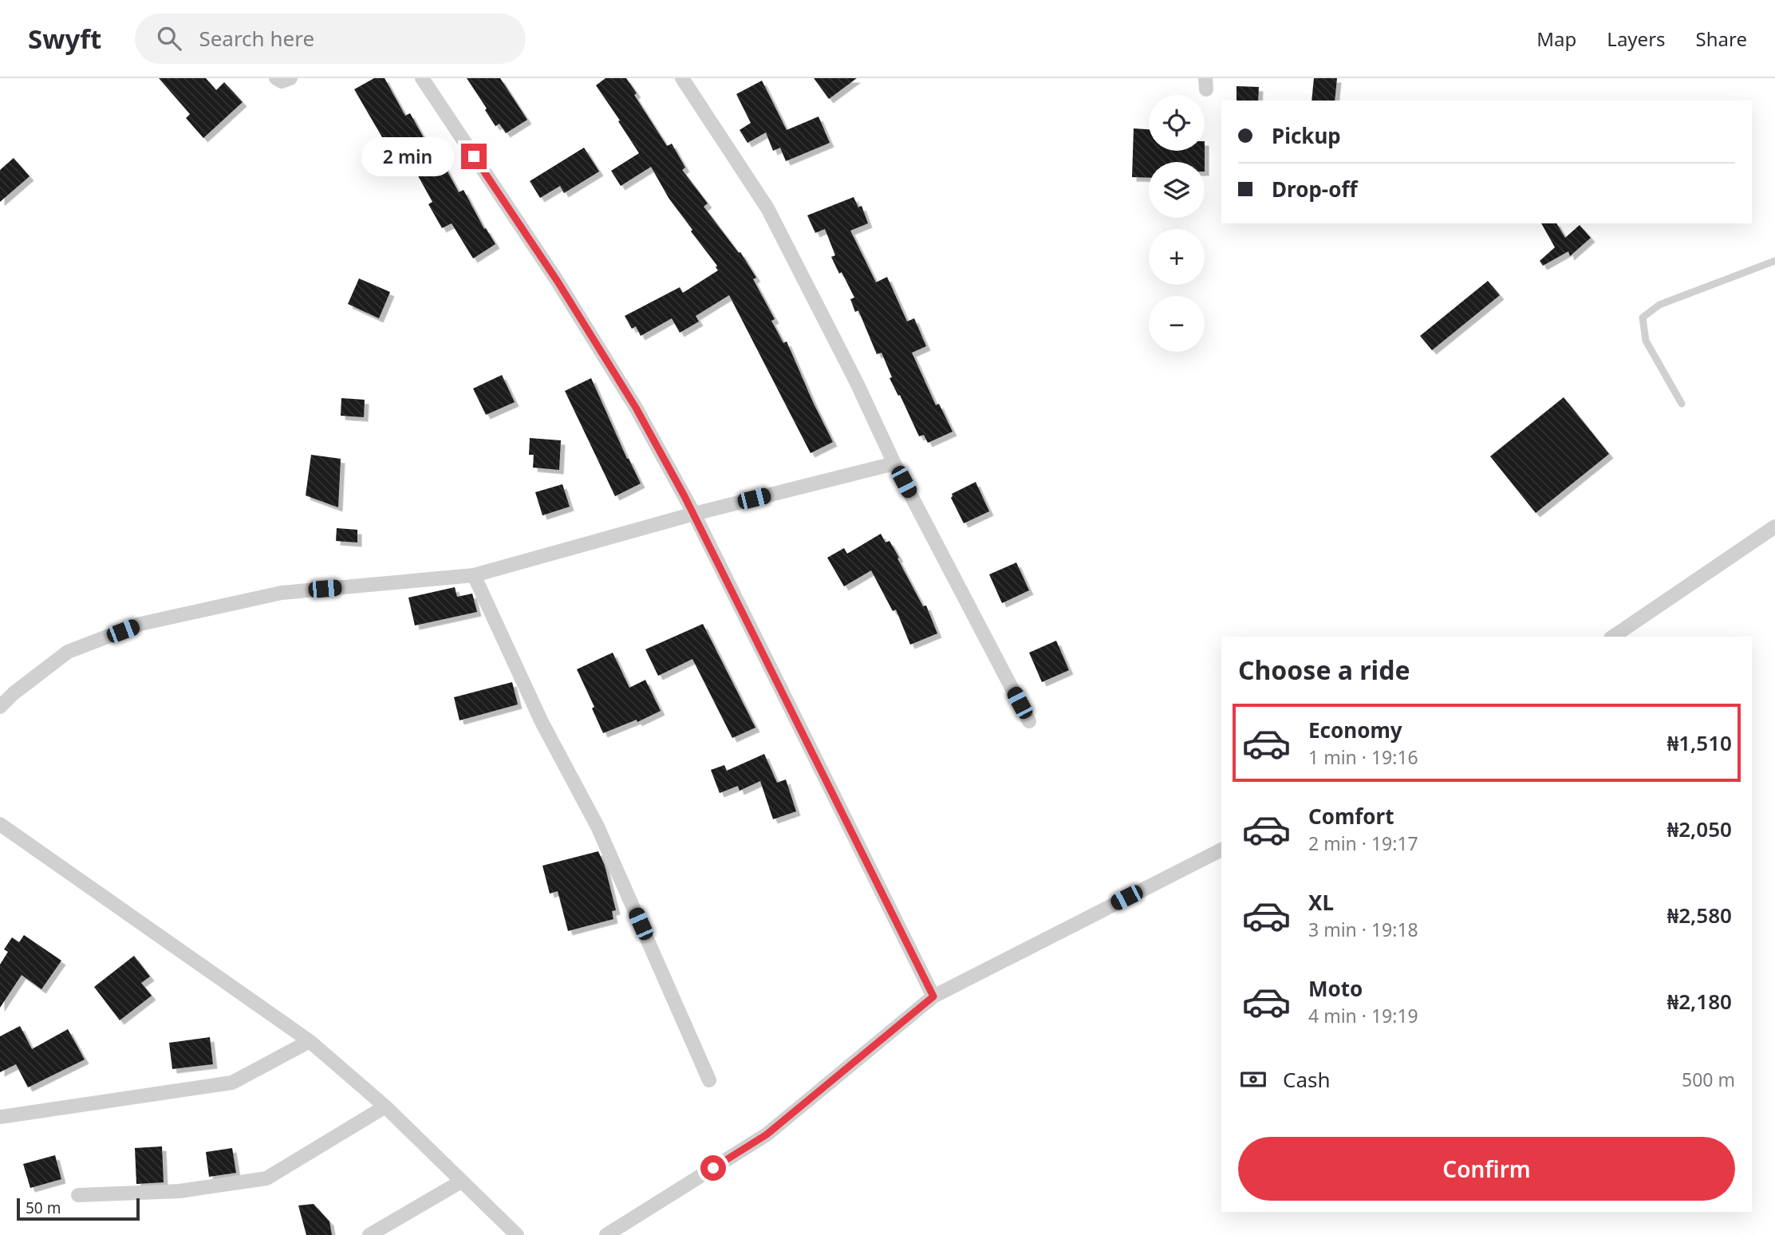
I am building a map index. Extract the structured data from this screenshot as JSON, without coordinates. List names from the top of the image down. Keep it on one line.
{"scale_bar":"50 m","page":{"header":"Swyft","search":"Search here","nav":["Map","Layers","Share"],"map_buttons":["+","−"],"banner":["Pickup","Drop-off"],"bubble":"2 min","heading":"Choose a ride","list":[{"name":"Economy","note":"1 min · 19:16","value":"₦1,510"},{"name":"Comfort","note":"2 min · 19:17","value":"₦2,050"},{"name":"XL","note":"3 min · 19:18","value":"₦2,580"},{"name":"Moto","note":"4 min · 19:19","value":"₦2,180"}],"pay":["Cash","500 m"],"buttons":"Confirm","scale":"50 m"}}
